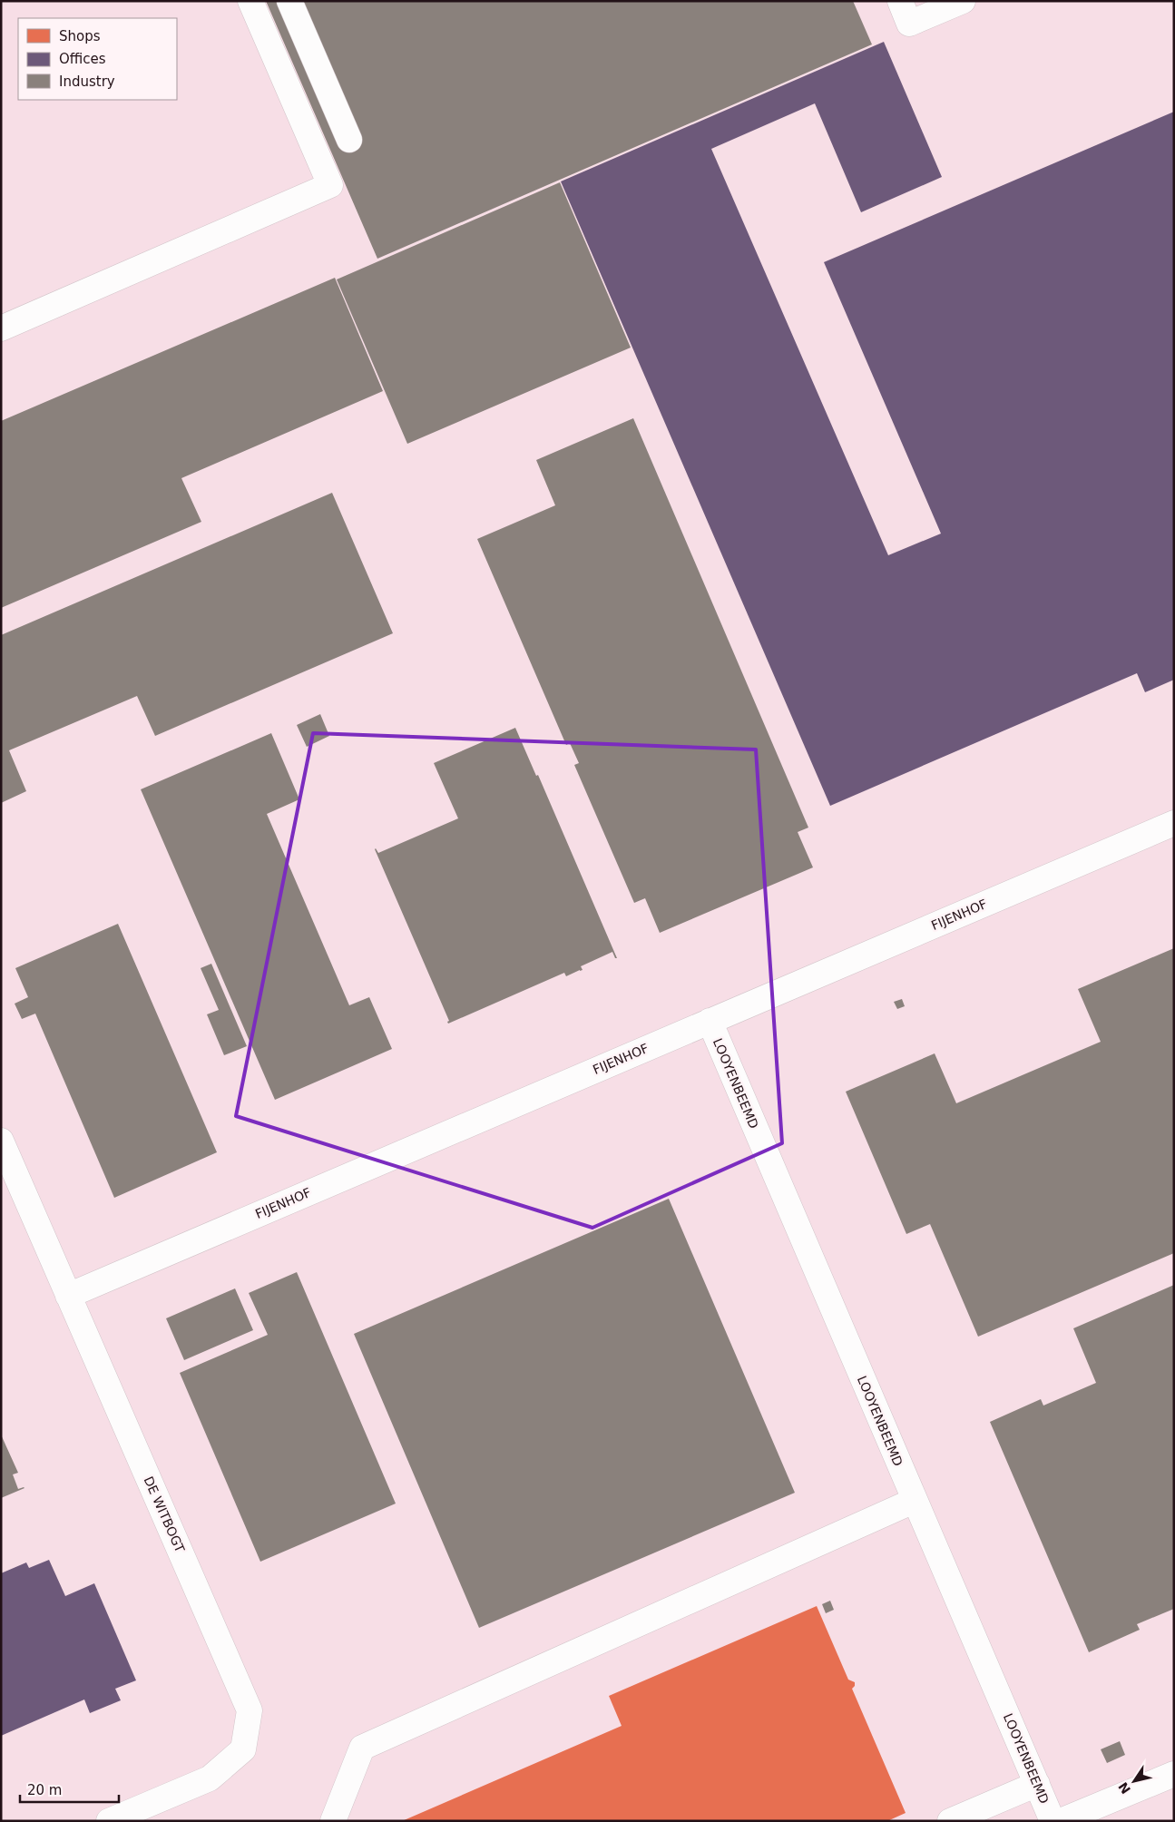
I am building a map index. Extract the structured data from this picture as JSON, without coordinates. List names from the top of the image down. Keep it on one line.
{"streets":{"street":["FIJENHOF","LOOYENBEEMD","DE WITBOGT"]},"crossings":[["FIJENHOF","LOOYENBEEMD"],["FIJENHOF","DE WITBOGT"]],"legend":["Shops","Offices","Industry"],"scale_bar":"20 m","north":"bottom left"}
